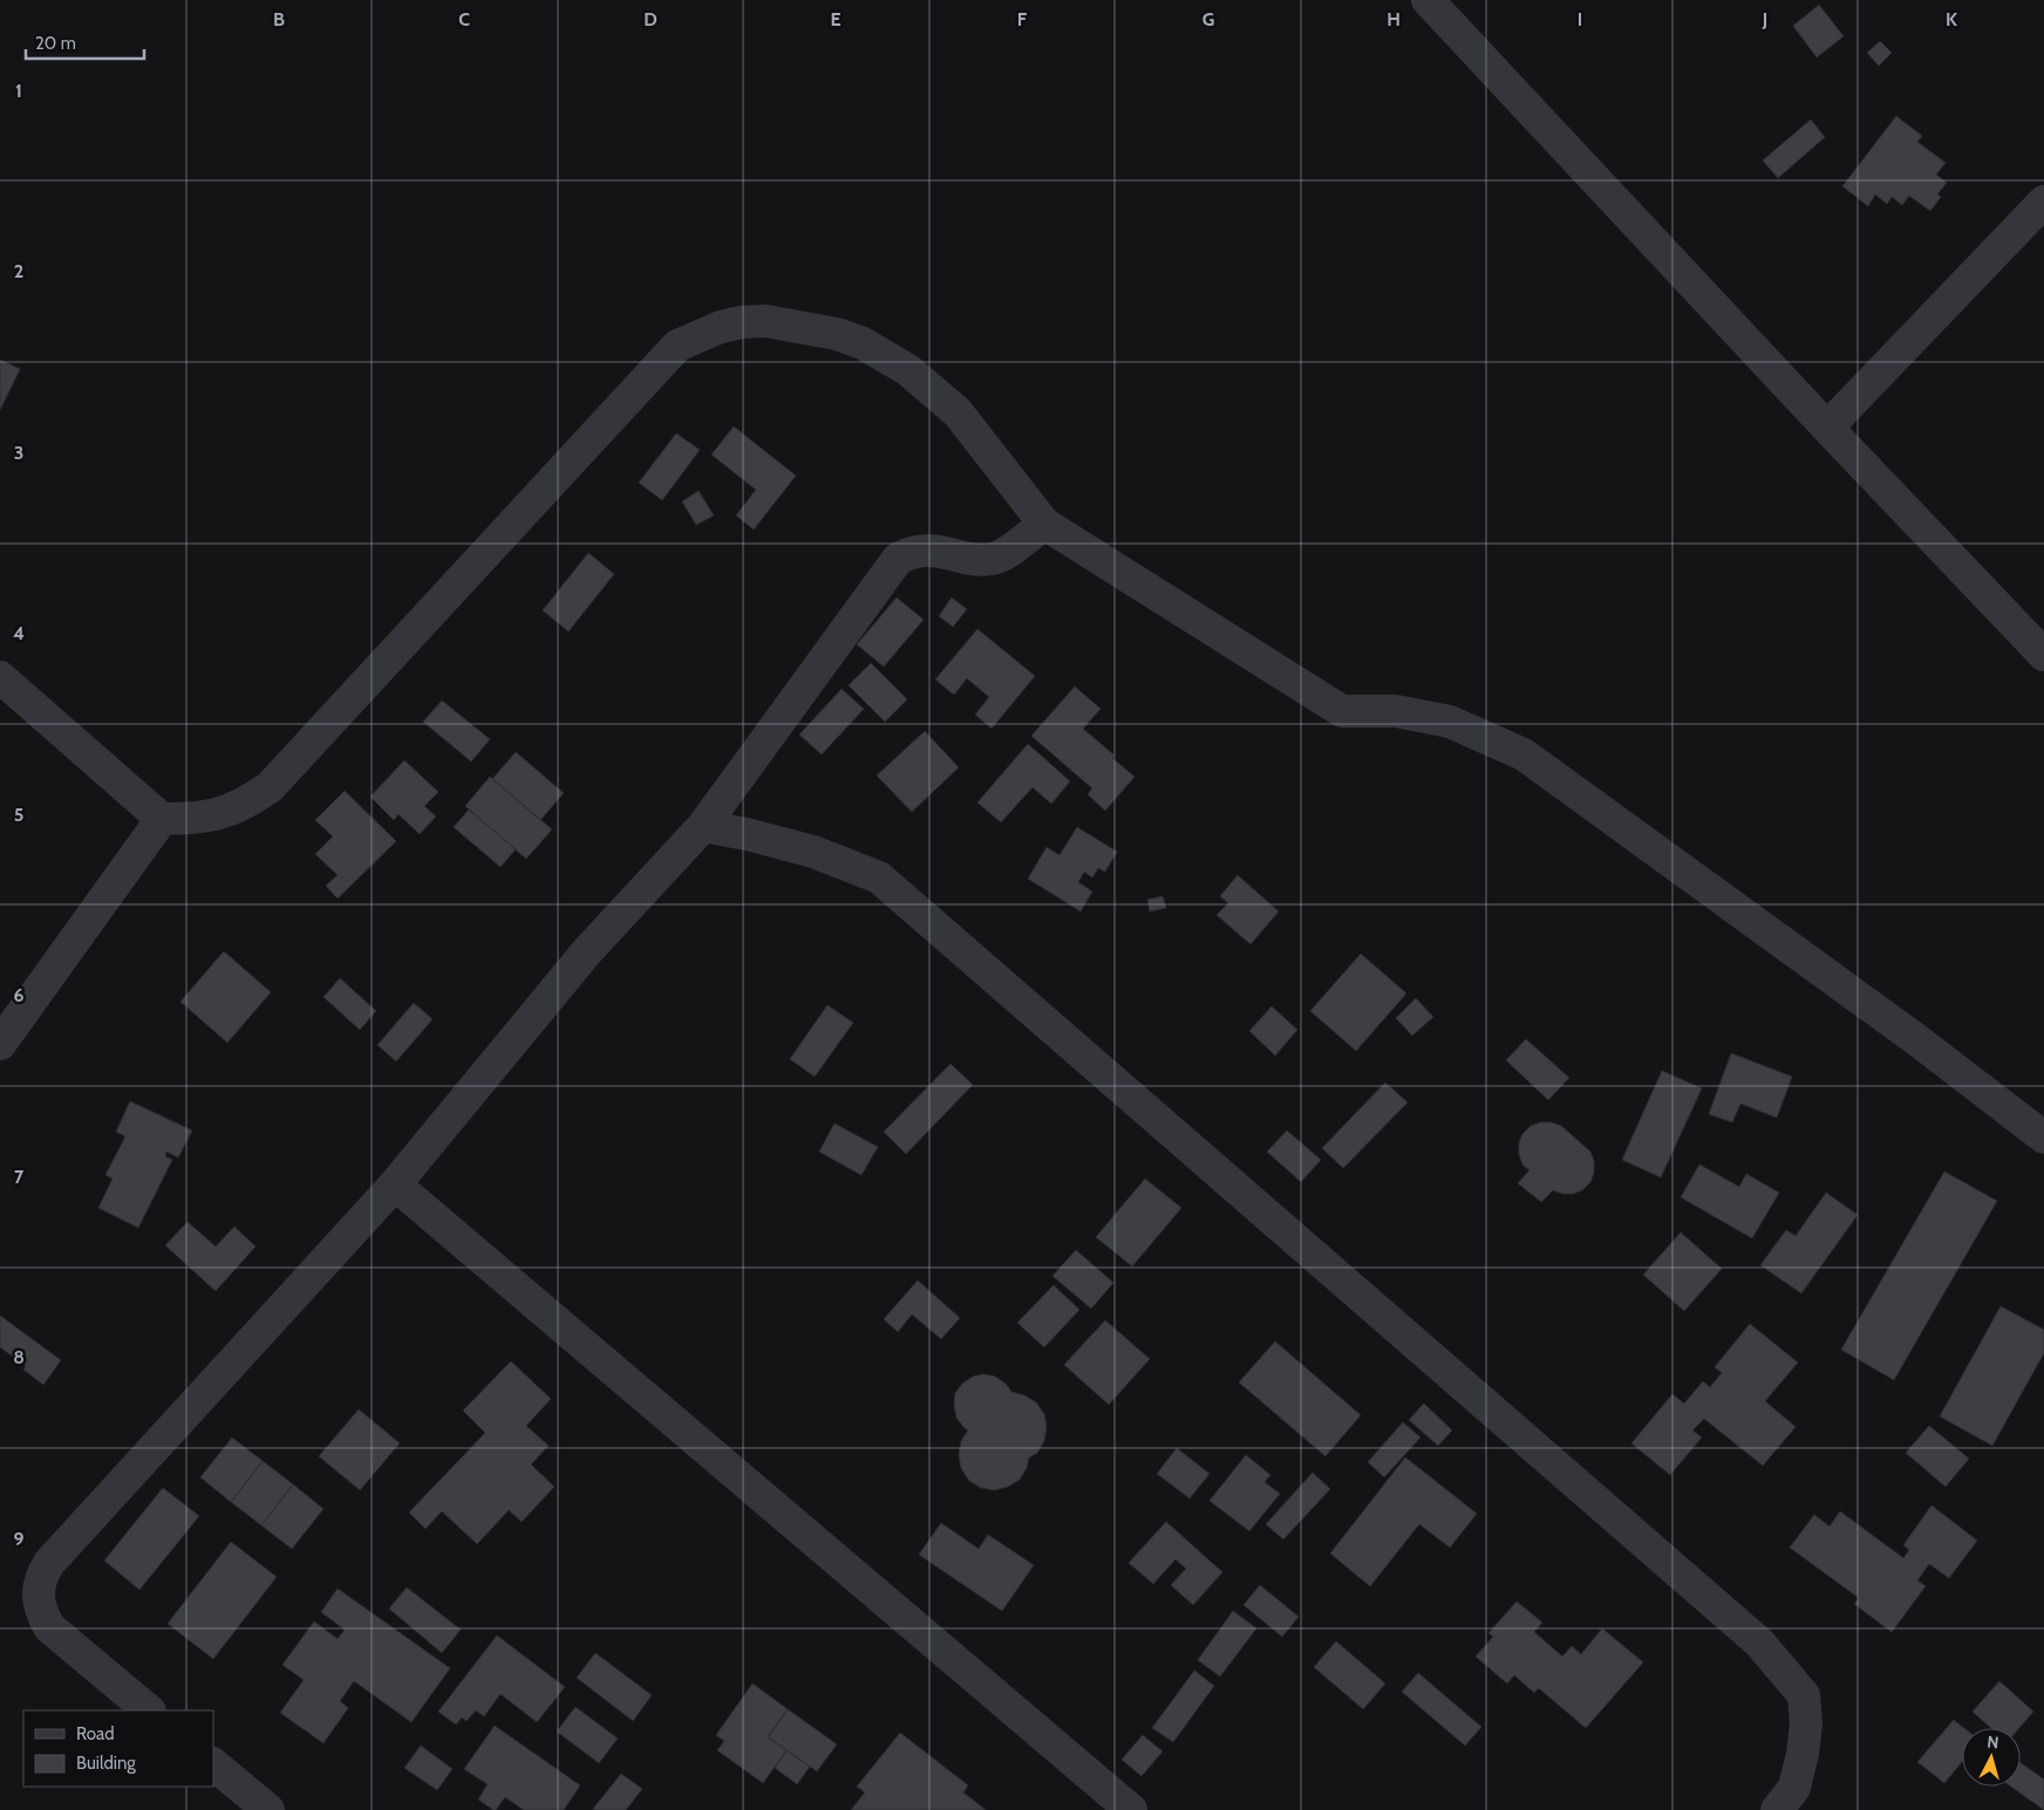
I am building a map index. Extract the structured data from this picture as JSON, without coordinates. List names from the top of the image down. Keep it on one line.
{"legend":["Road","Building"],"scale_bar":"20 m","north":"top","grid":{"columns":["B","C","D","E","F","G","H","I","J","K"],"rows":["1","2","3","4","5","6","7","8","9"]}}
